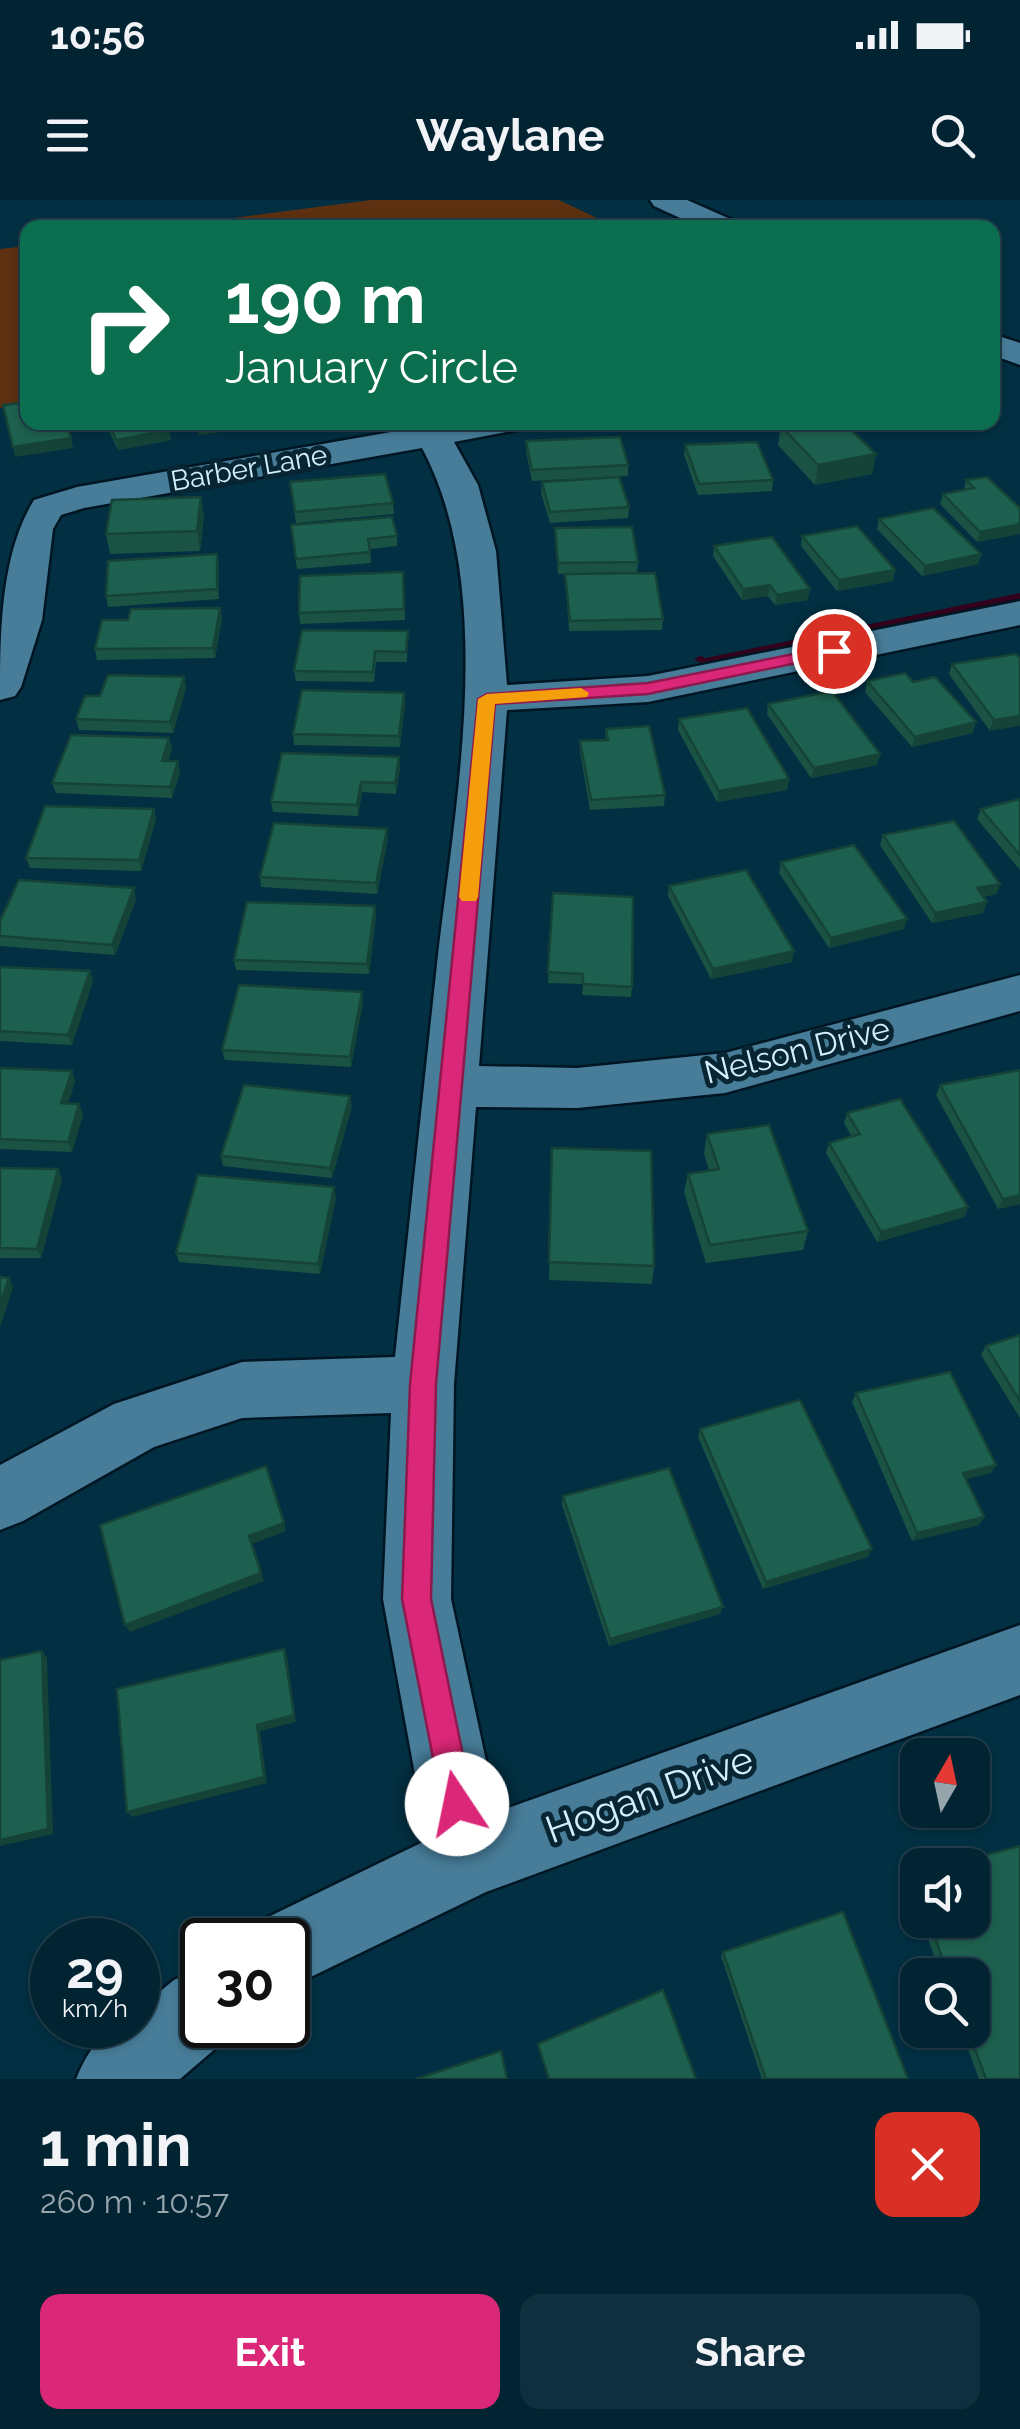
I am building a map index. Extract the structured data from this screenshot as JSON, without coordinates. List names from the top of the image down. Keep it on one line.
{"streets":{"street":["Barber Lane","Nelson Drive","Hogan Drive"]},"north":"top","page":{"status":"10:56","header":"Waylane","turn":["190 m","January Circle"],"speed":"29 km/h","limit":"30","heading":["1 min","260 m · 10:57"],"buttons":["Exit","Share"]}}
